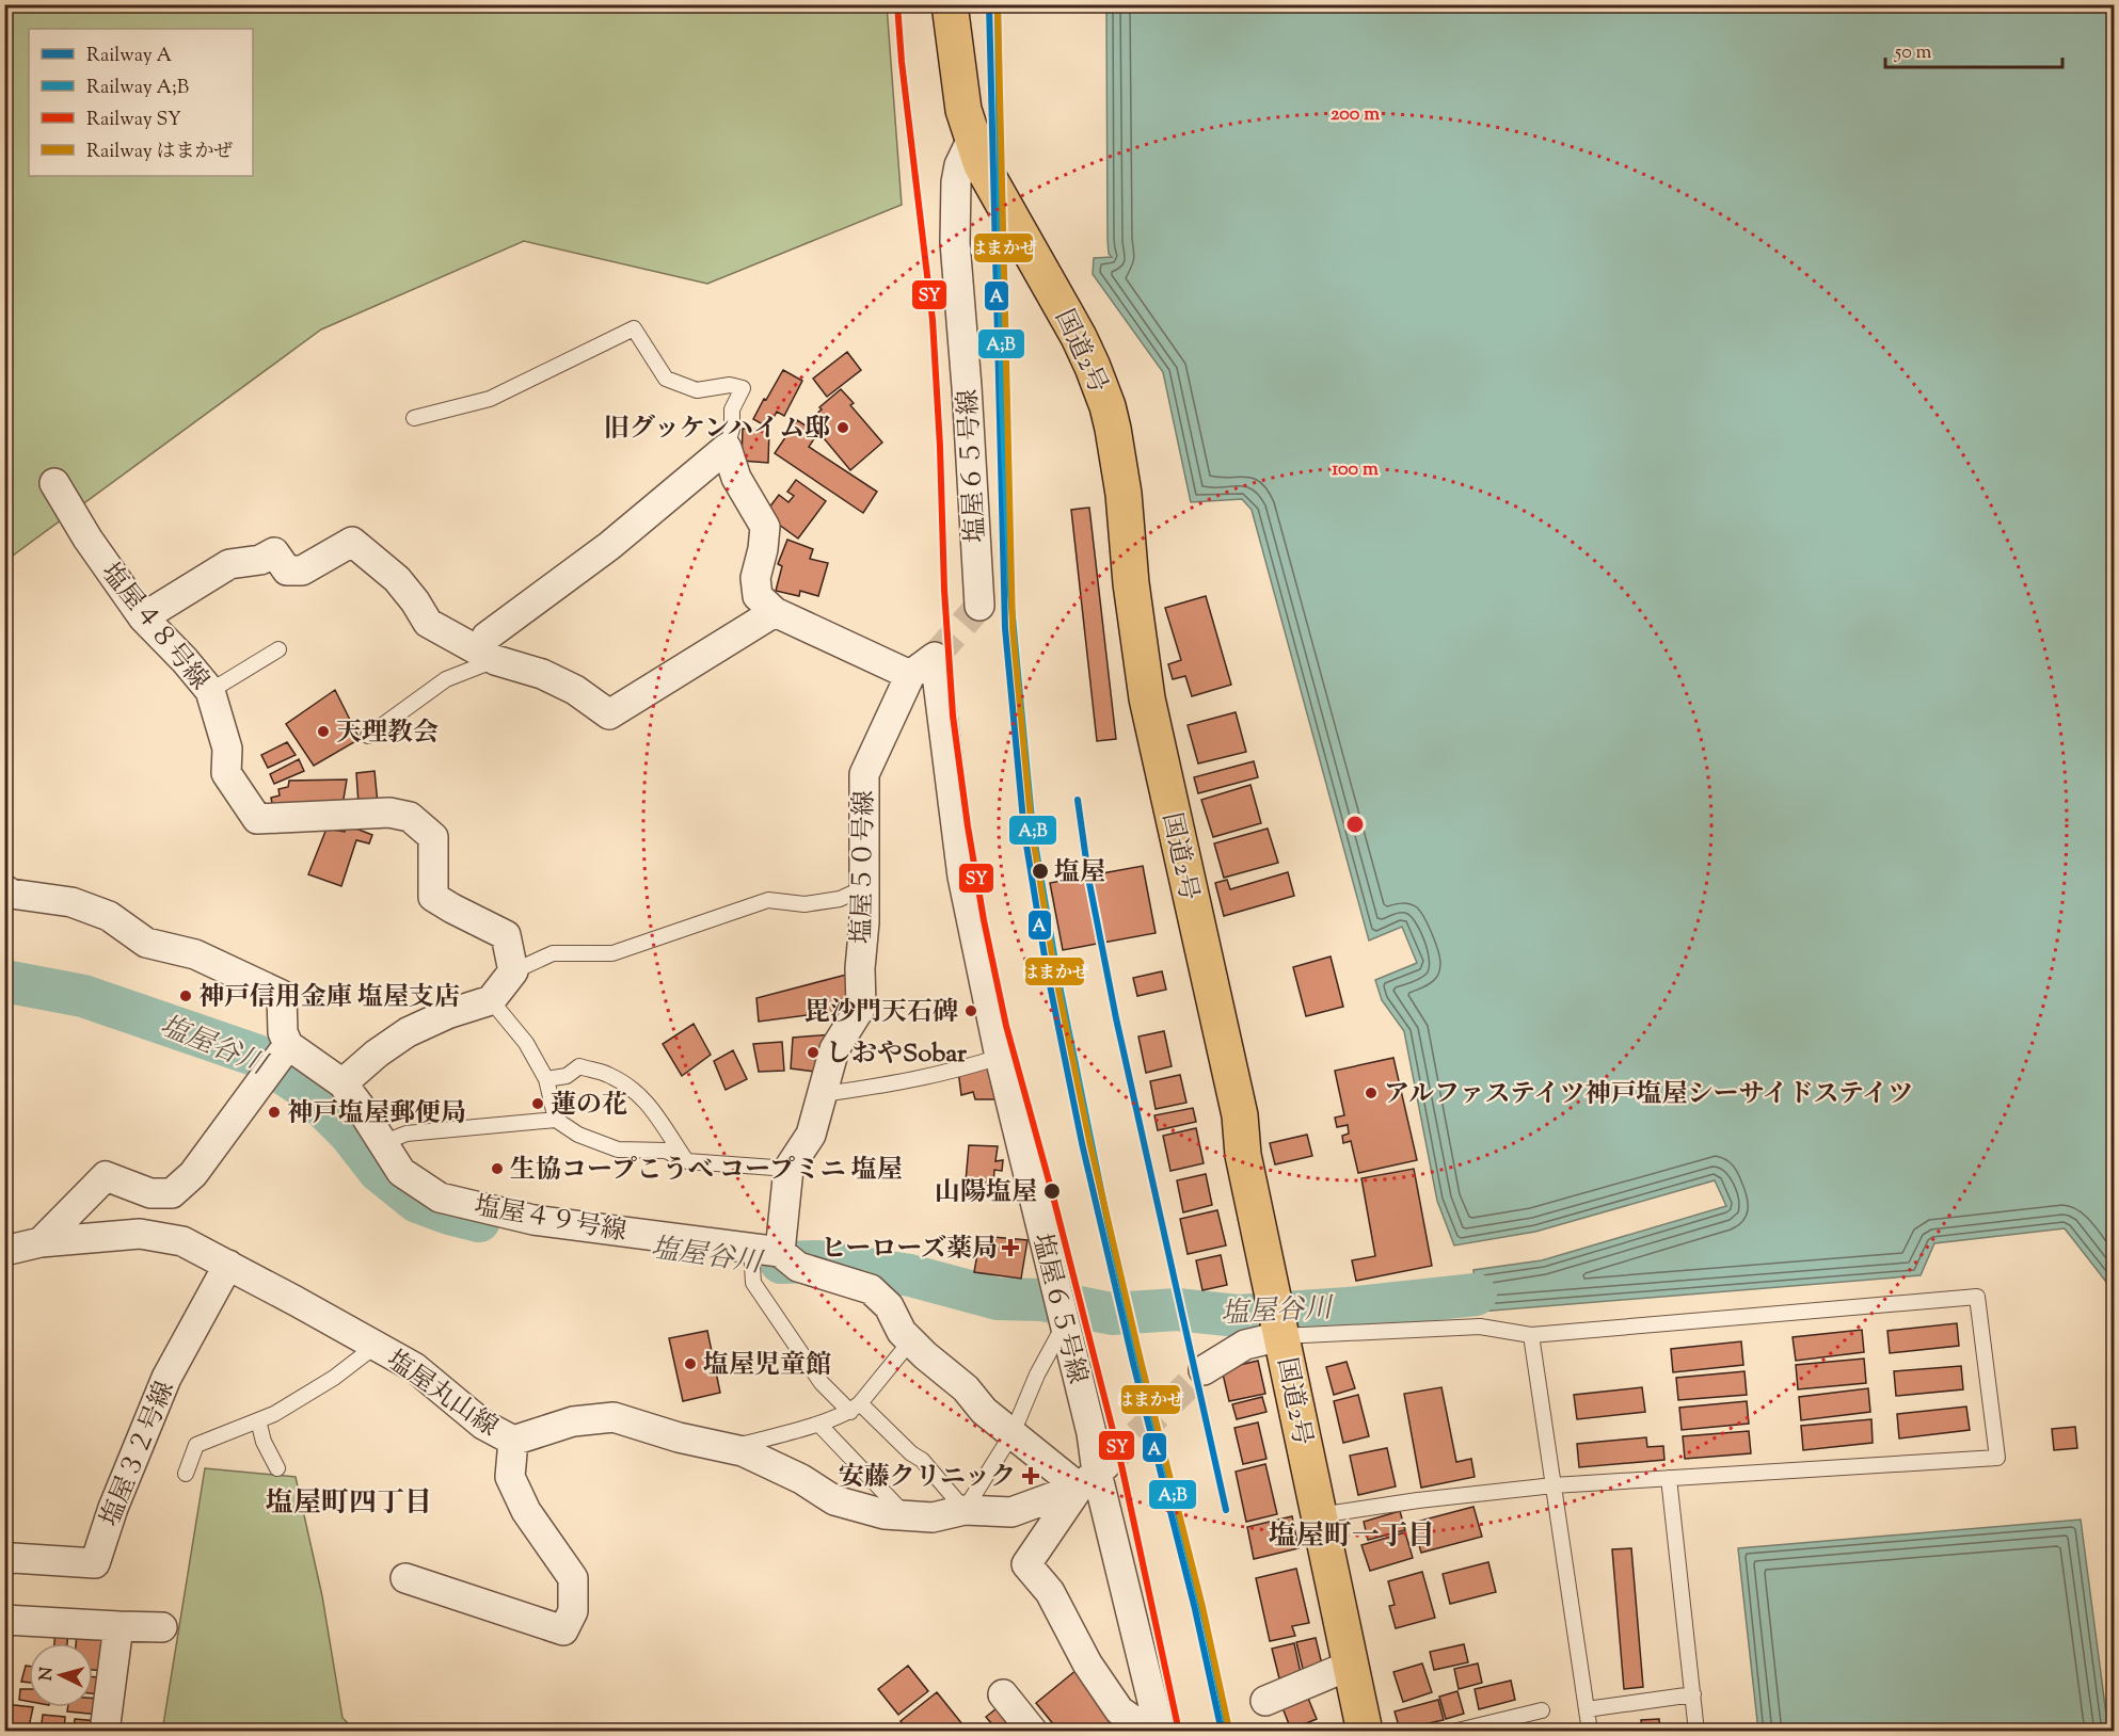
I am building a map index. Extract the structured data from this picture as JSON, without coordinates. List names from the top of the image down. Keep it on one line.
{"streets":{"highway":["国道2号"],"street":["塩屋６５号線","塩屋４８号線","塩屋５０号線","塩屋４９号線","塩屋丸山線","塩屋３２号線"]},"crossings":[["国道2号","塩屋６５号線"],["塩屋６５号線","塩屋５０号線"],["塩屋６５号線","塩屋４９号線"],["塩屋６５号線","塩屋丸山線"],["塩屋５０号線","塩屋４９号線"],["塩屋４９号線","塩屋丸山線"],["塩屋丸山線","塩屋３２号線"]],"districts":["塩屋町四丁目","塩屋町一丁目"],"water":["塩屋谷川"],"places":{"other":["旧グッケンハイム邸","天理教会","塩屋","神戸信用金庫 塩屋支店","毘沙門天石碑","しおやSobar","アルファステイツ神戸塩屋シーサイドステイツ","蓮の花","神戸塩屋郵便局","生協コープこうべ コープミニ 塩屋","山陽塩屋","塩屋児童館"],"health":["ヒーローズ薬局","安藤クリニック"]},"lines":["rail line A","rail line A;B","rail line SY","rail line はまかぜ"],"legend":["Railway A","Railway A;B","Railway SY","Railway はまかぜ"],"scale_bar":"50 m","north":"left","rings":["200 m","100 m"]}
